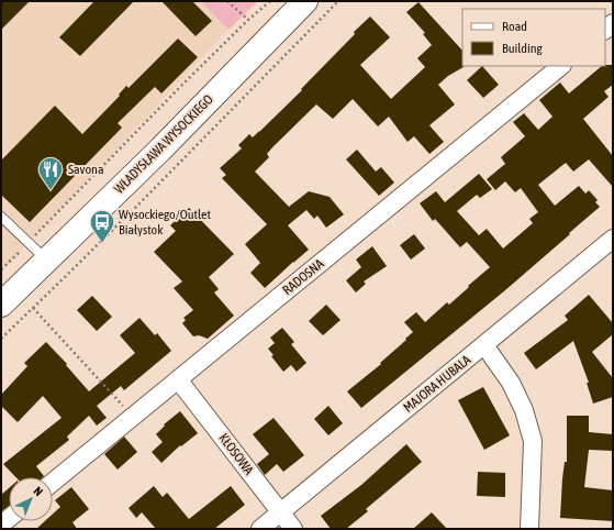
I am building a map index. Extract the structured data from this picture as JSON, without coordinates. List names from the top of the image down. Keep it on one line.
{"streets":{"street":["WŁADYSŁAWA WYSOCKIEGO","RADOSNA","MAJORA HUBALA","KŁOSOWA"]},"crossings":[["RADOSNA","KŁOSOWA"],["MAJORA HUBALA","KŁOSOWA"]],"places":{"restaurant":["Savona"],"bus stop":["Wysockiego/Outlet Białystok"]},"legend":["Road","Building"],"north":"top right"}
